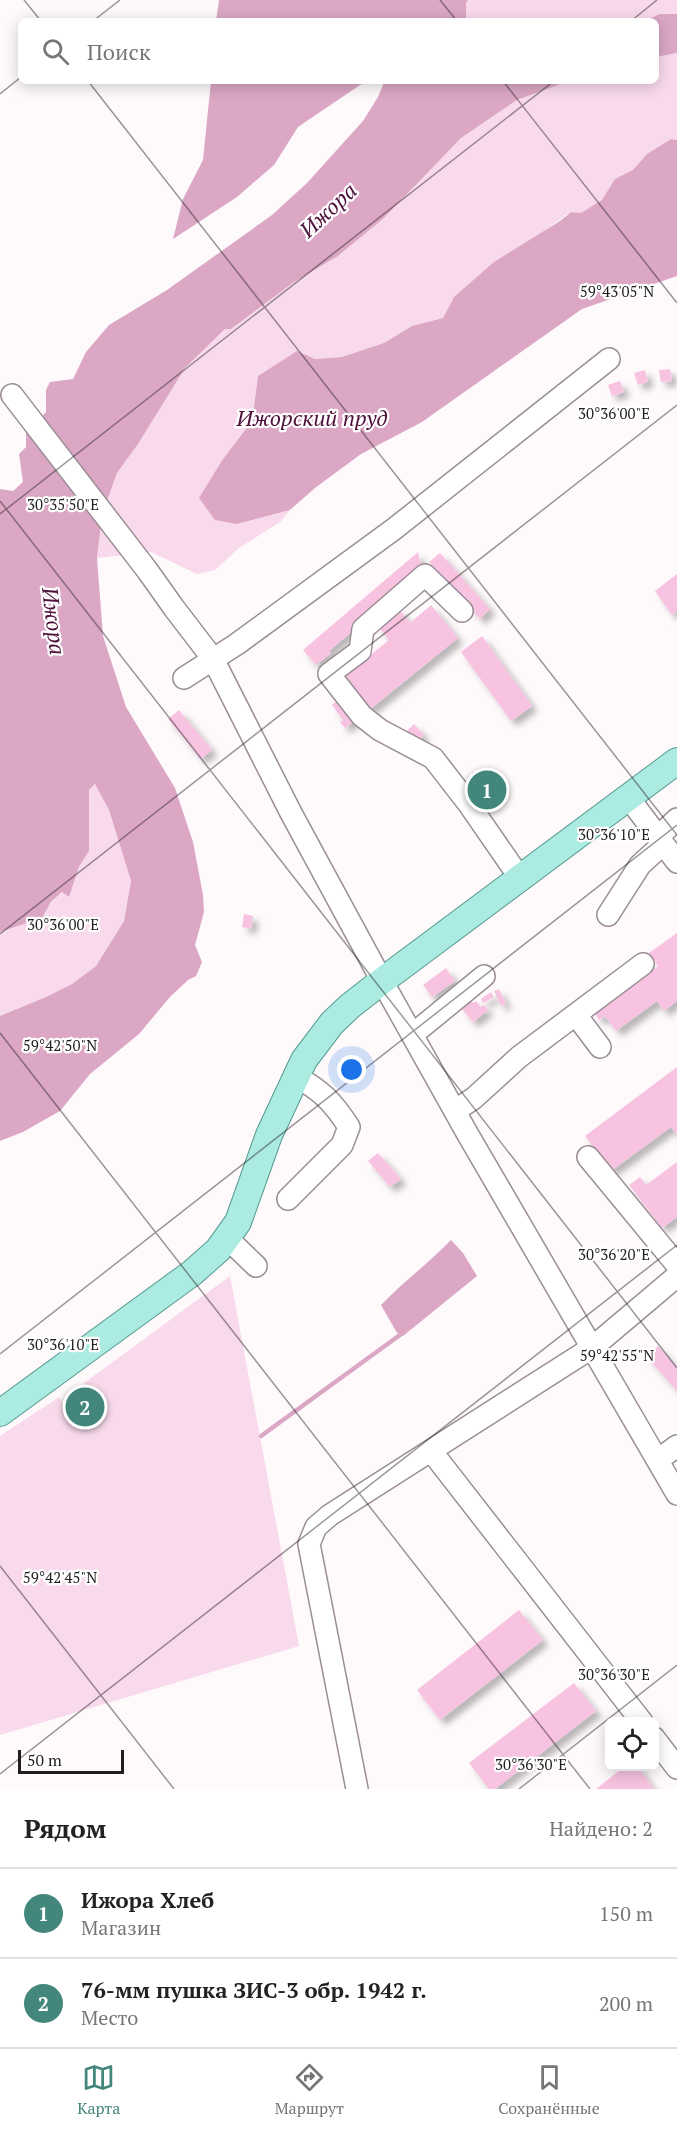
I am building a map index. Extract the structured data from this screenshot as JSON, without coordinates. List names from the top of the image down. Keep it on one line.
{"water":["Ижора","Ижорский пруд"],"scale_bar":"50 m","page":{"search":"Поиск","pins":["1","2"],"scale":"50 m","heading":["Рядом","Найдено: 2"],"list":[{"mark":"1","name":"Ижора Хлеб","note":"Магазин","value":"150 m"},{"mark":"2","name":"76-мм пушка ЗИС-3 обр. 1942 г.","note":"Место","value":"200 m"}],"nav":["Карта","Маршрут","Сохранённые"]},"coordinates":["59°43'05\"N","30°36'00\"E","30°35'50\"E","30°36'10\"E","59°42'50\"N","30°36'20\"E","59°42'55\"N","59°42'45\"N","30°36'30\"E"]}
